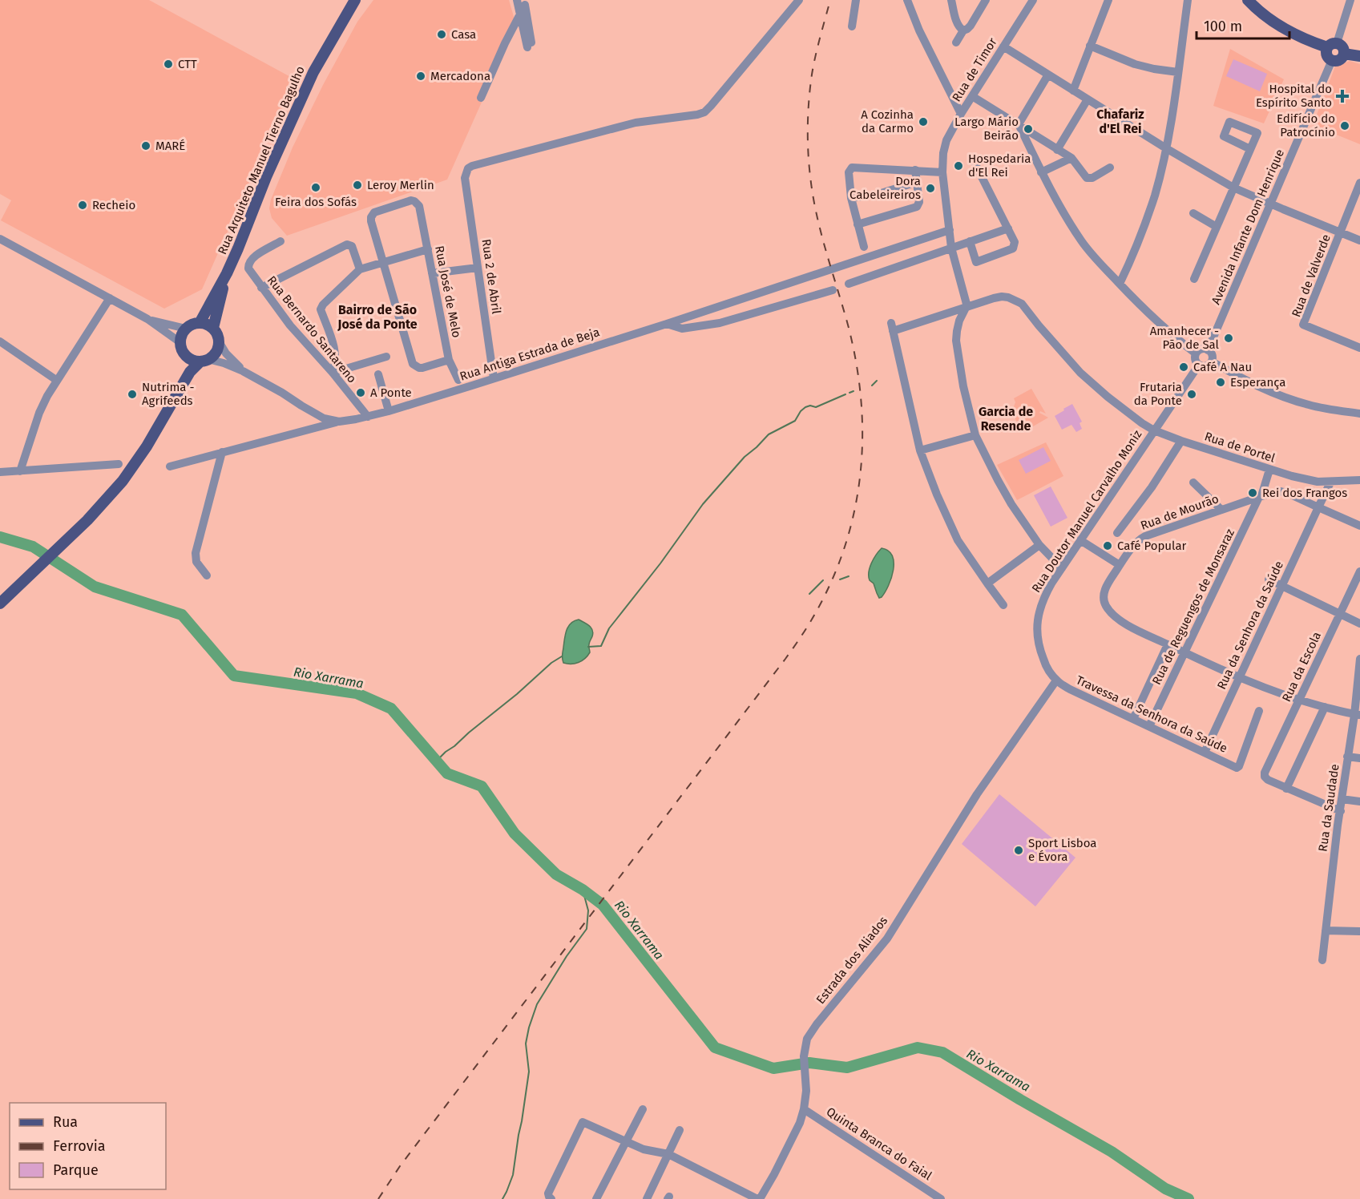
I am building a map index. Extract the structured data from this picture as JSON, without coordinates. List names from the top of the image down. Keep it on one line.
{"streets":{"main road":["Rua Arquiteto Manuel Tierno Bagulho"],"street":["Rua de Timor","Avenida Infante Dom Henrique","Rua de Valverde","Rua 2 de Abril","Rua José de Melo","Rua Bernardo Santareno","Rua Antiga Estrada de Beja","Rua de Portel","Rua Doutor Manuel Carvalho Moniz","Rua de Mourão","Rua de Reguengos de Monsaraz","Rua da Senhora da Saúde","Rua da Escola","Travessa da Senhora da Saúde","Rua da Saudade","Estrada dos Aliados","Quinta Branca do Faial"]},"crossings":[["Rua de Timor","Rua de Portel"],["Avenida Infante Dom Henrique","Rua Doutor Manuel Carvalho Moniz"],["Rua 2 de Abril","Rua Antiga Estrada de Beja"],["Rua Bernardo Santareno","Rua Antiga Estrada de Beja"],["Rua de Portel","Rua Doutor Manuel Carvalho Moniz"],["Rua de Portel","Rua de Reguengos de Monsaraz"],["Rua de Portel","Rua da Senhora da Saúde"],["Rua Doutor Manuel Carvalho Moniz","Travessa da Senhora da Saúde"],["Rua Doutor Manuel Carvalho Moniz","Estrada dos Aliados"],["Rua de Mourão","Rua de Reguengos de Monsaraz"],["Rua de Mourão","Rua da Senhora da Saúde"],["Rua de Mourão","Rua da Escola"],["Rua de Mourão","Rua da Saudade"],["Rua de Reguengos de Monsaraz","Travessa da Senhora da Saúde"],["Rua da Senhora da Saúde","Travessa da Senhora da Saúde"],["Travessa da Senhora da Saúde","Estrada dos Aliados"],["Estrada dos Aliados","Quinta Branca do Faial"]],"districts":["Chafariz d'El Rei","Bairro de São José da Ponte","Garcia de Resende"],"water":["Rio Xarrama"],"places":{"other":["Casa","CTT","Mercadona","A Cozinha da Carmo","Edifício do Patrocínio","Largo Mário Beirão","MARÉ","Hospedaria d'El Rei","Leroy Merlin","Feira dos Sofás","Dora Cabeleireiros","Recheio","Amanhecer - Pão de Sal","Café A Nau","Esperança","A Ponte","Nutrima - Agrifeeds","Frutaria da Ponte","Rei dos Frangos","Café Popular","Sport Lisboa e Évora"],"health":["Hospital do Espírito Santo"]},"legend":["Rua","Ferrovia","Parque"],"scale_bar":"100 m"}
